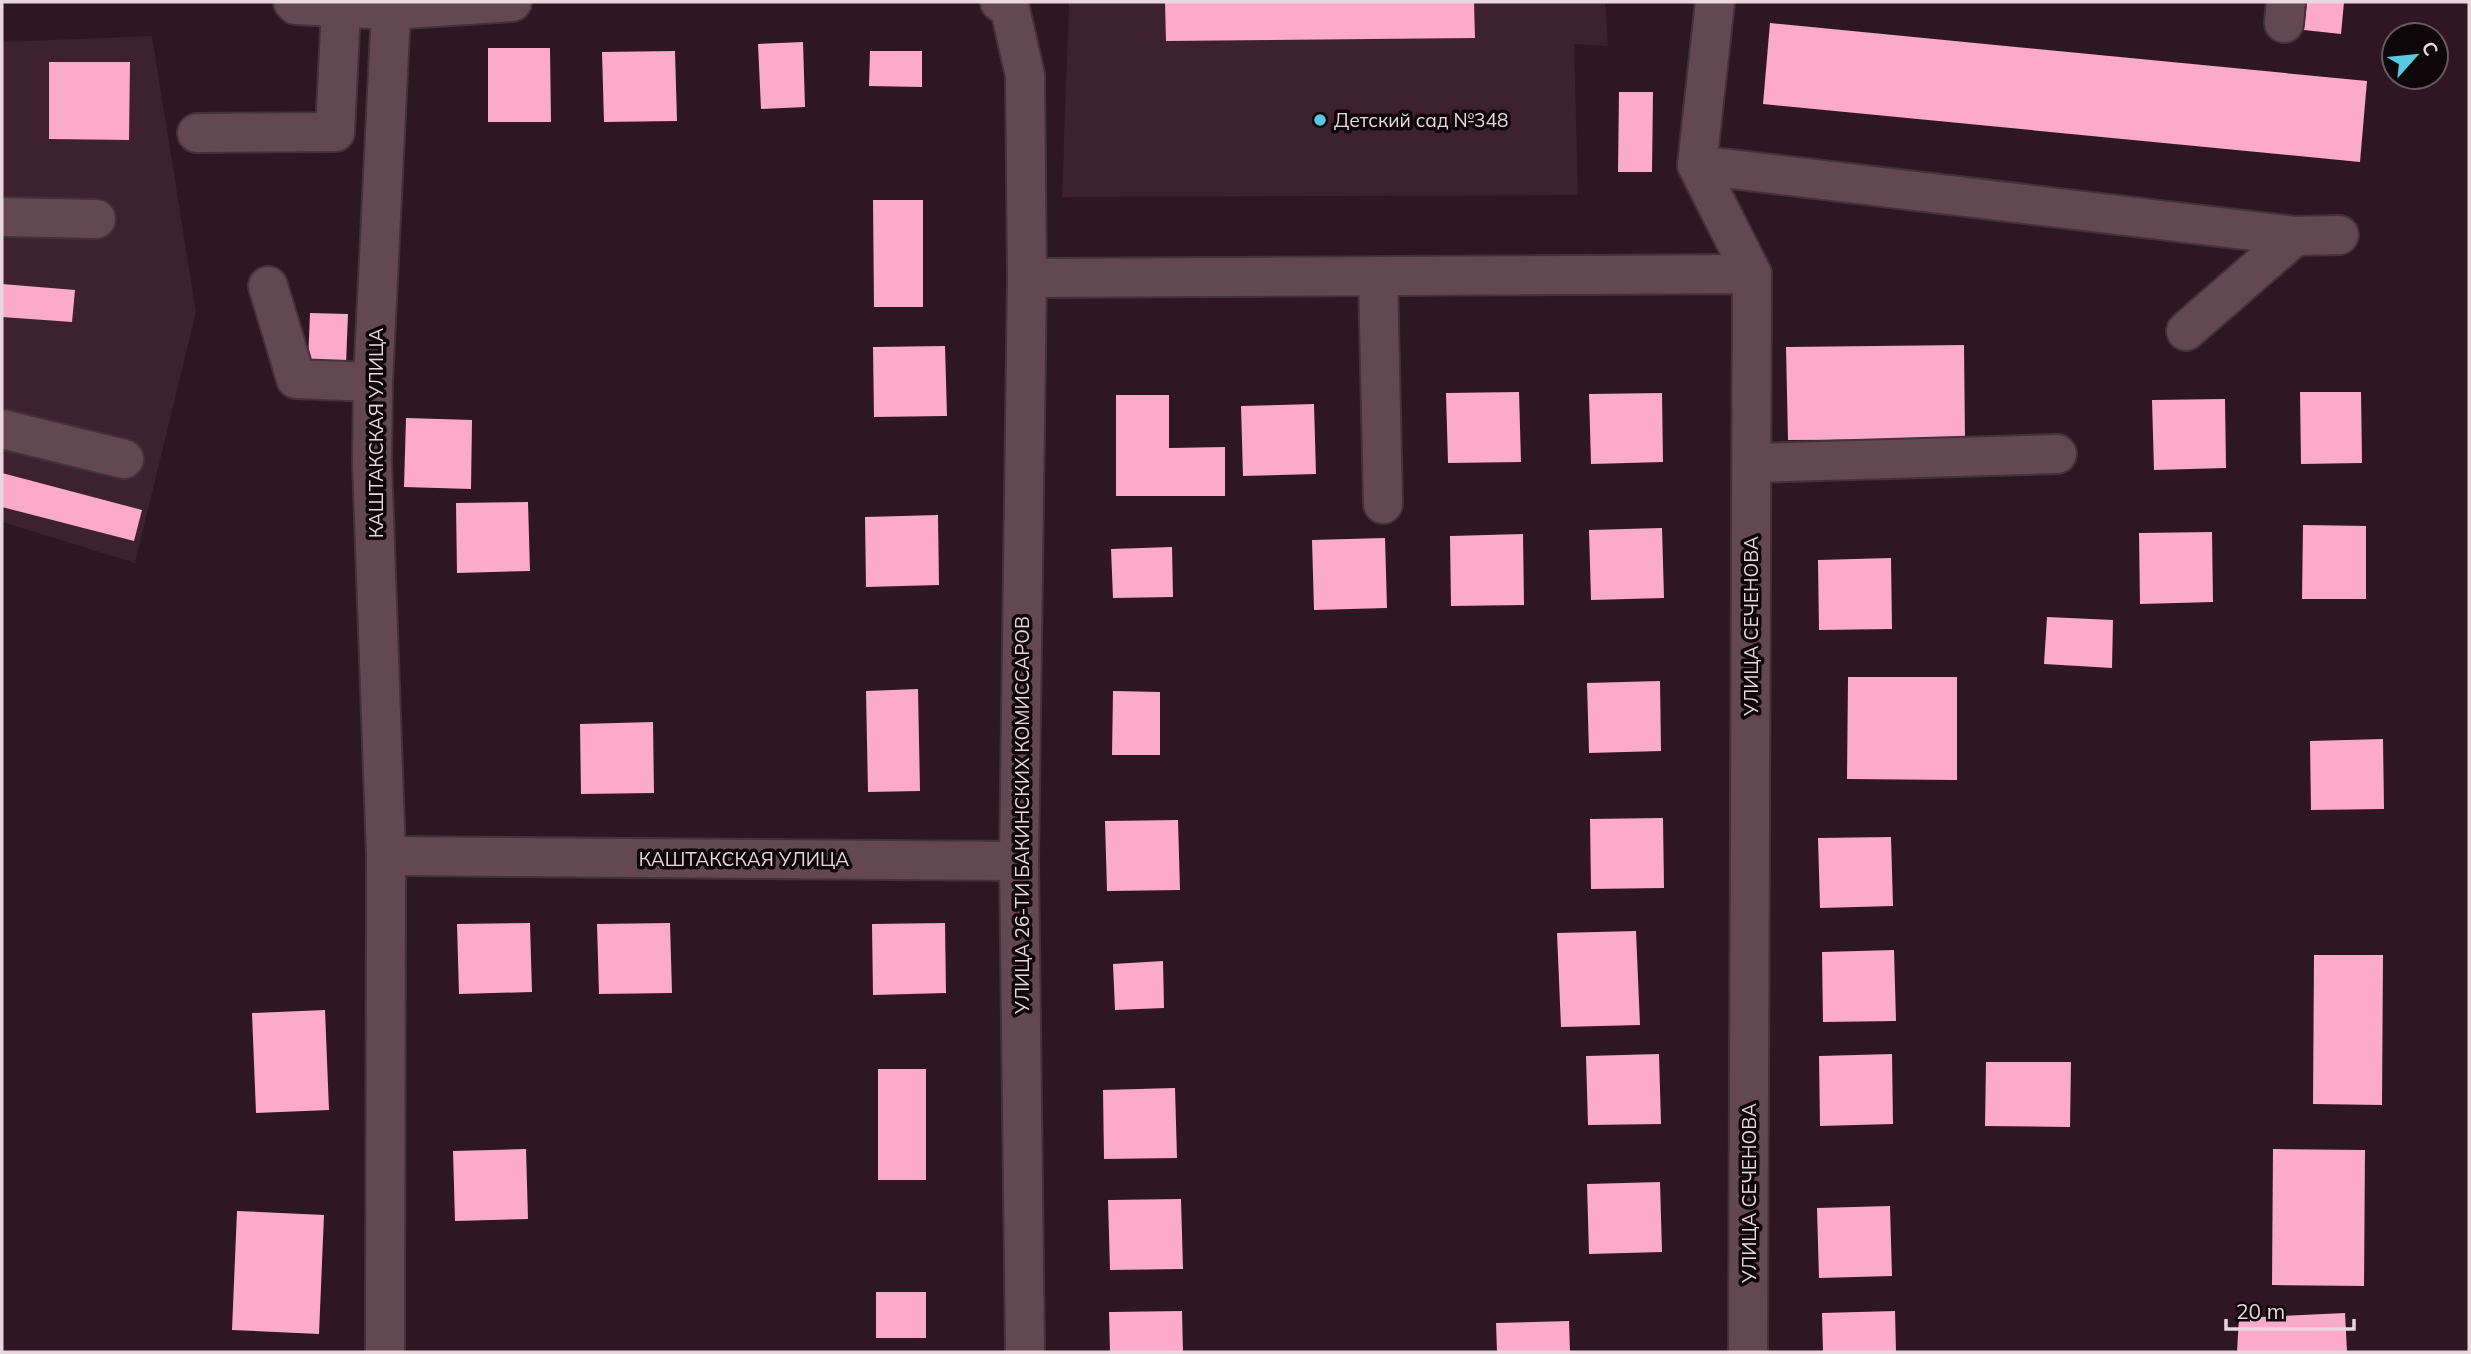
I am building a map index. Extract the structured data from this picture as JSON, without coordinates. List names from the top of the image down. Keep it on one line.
{"streets":{"street":["КАШТАКСКАЯ УЛИЦА","УЛИЦА СЕЧЕНОВА","УЛИЦА 26-ТИ БАКИНСКИХ КОМИССАРОВ"]},"crossings":[["КАШТАКСКАЯ УЛИЦА","УЛИЦА 26-ТИ БАКИНСКИХ КОМИССАРОВ"]],"places":["Детский сад №348"],"scale_bar":"20 m","north":"top right"}
